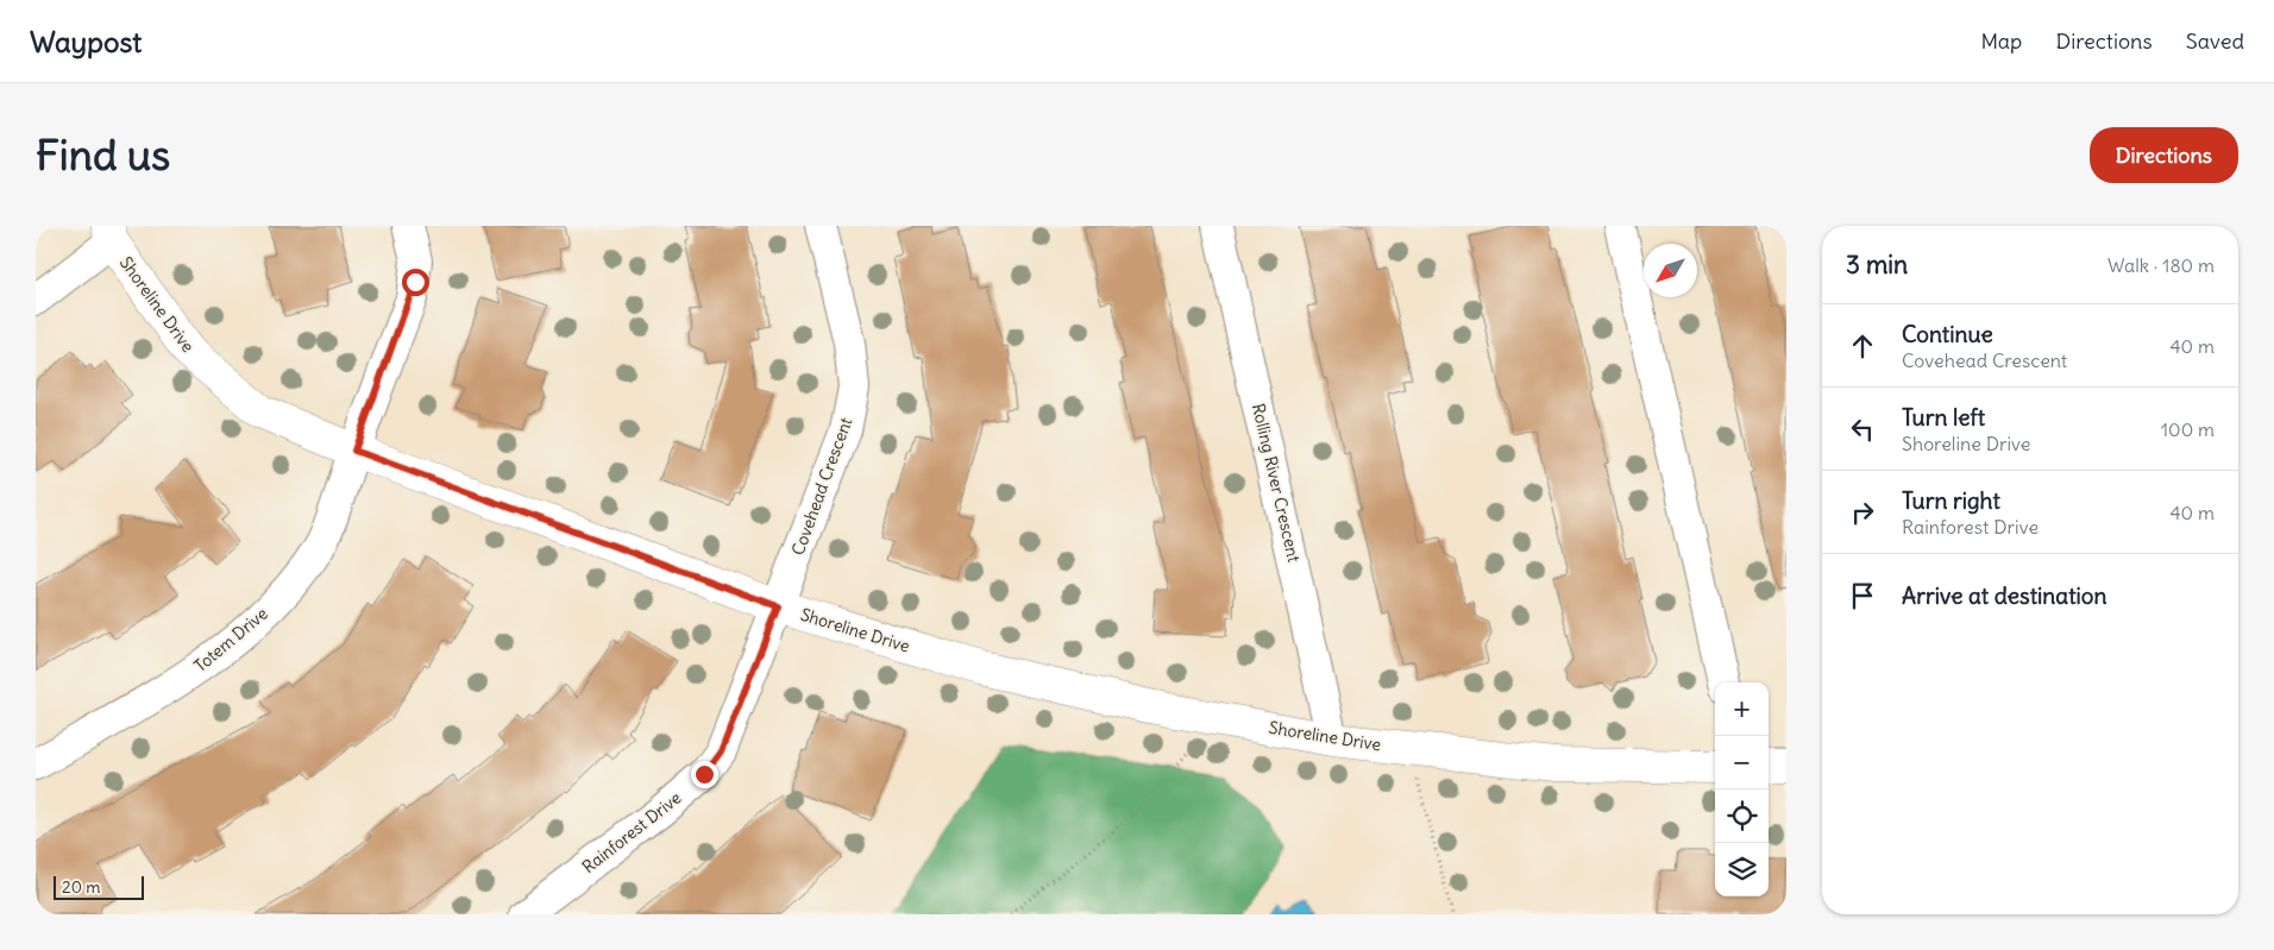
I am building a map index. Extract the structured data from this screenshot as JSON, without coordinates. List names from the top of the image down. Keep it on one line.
{"streets":{"street":["Shoreline Drive","Rolling River Crescent","Covehead Crescent","Totem Drive","Rainforest Drive"]},"crossings":[["Shoreline Drive","Rolling River Crescent"],["Shoreline Drive","Covehead Crescent"],["Shoreline Drive","Totem Drive"],["Shoreline Drive","Rainforest Drive"],["Covehead Crescent","Rainforest Drive"]],"scale_bar":"20 m","north":"bottom left","page":{"header":"Waypost","nav":["Map","Directions","Saved"],"buttons":"Directions","title":"Find us","heading":["3 min","Walk · 180 m"],"list":[["Continue","Covehead Crescent","40 m"],["Turn left","Shoreline Drive","100 m"],["Turn right","Rainforest Drive","40 m"],"Arrive at destination"],"map_buttons":["+","−"],"scale":"20 m"}}
